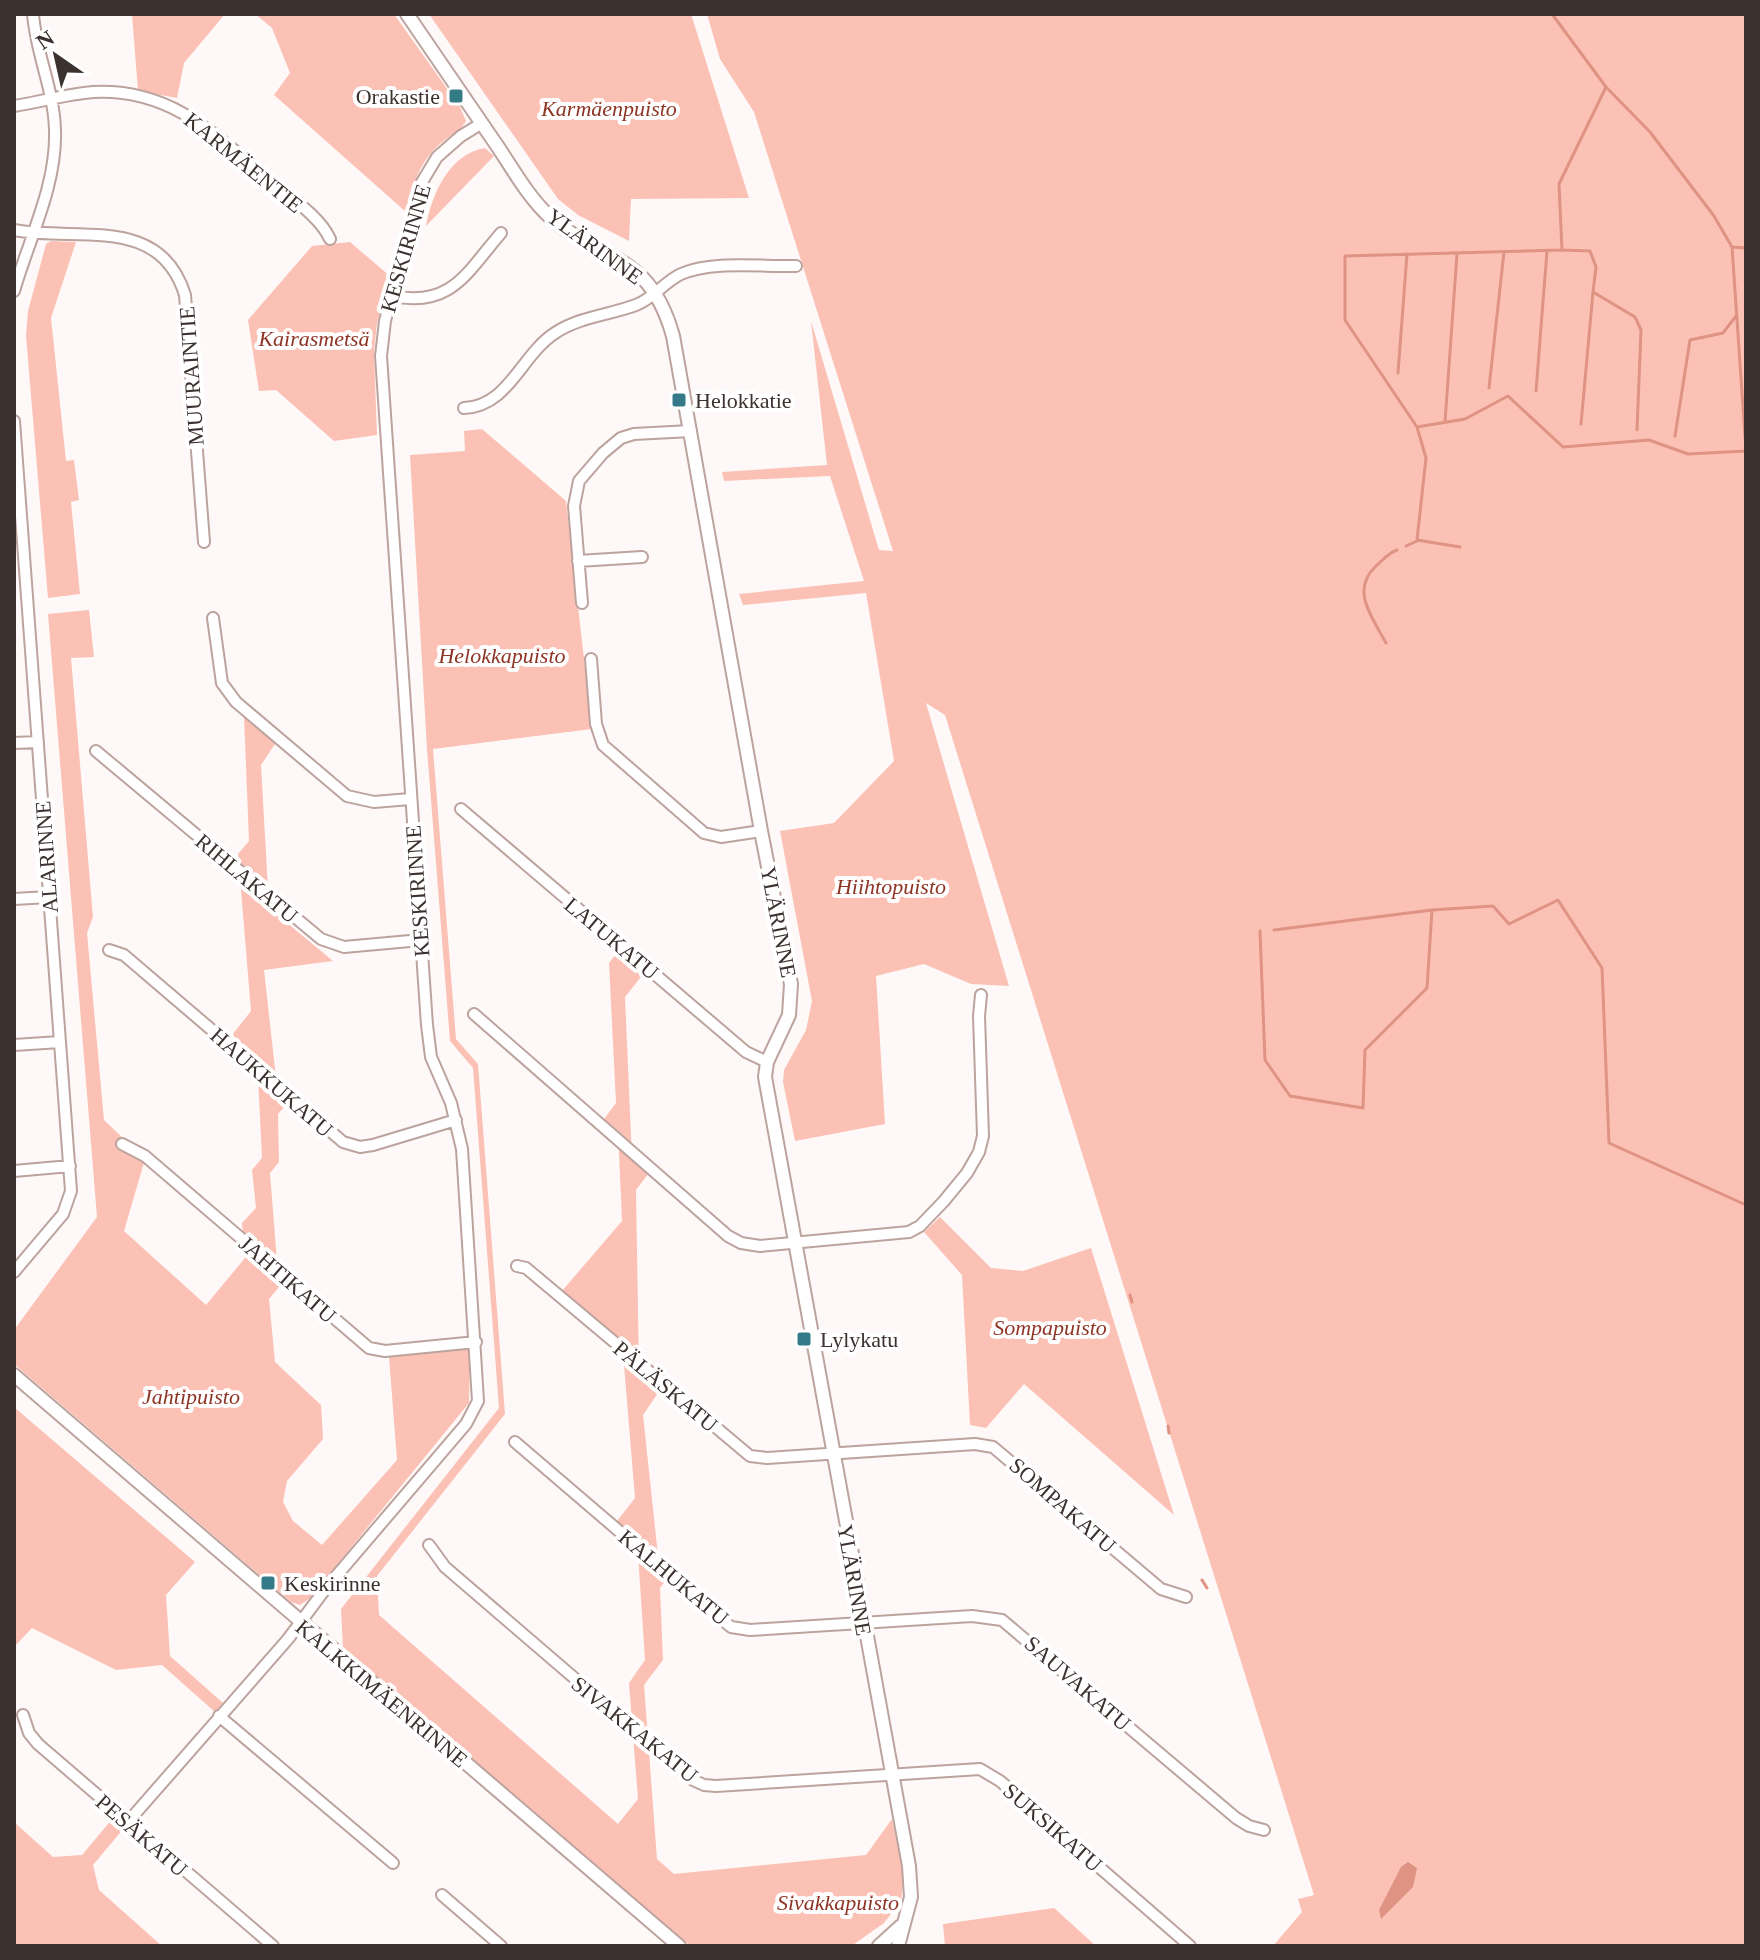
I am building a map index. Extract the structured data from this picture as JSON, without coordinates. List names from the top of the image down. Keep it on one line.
{"streets":{"street":["KARMÄENTIE","YLÄRINNE","KESKIRINNE","MUURAINTIE","ALARINNE","RIHLAKATU","LATUKATU","HAUKKUKATU","JAHTIKATU","PÄLÄSKATU","SOMPAKATU","KALHUKATU","SAUVAKATU","KALKKIMÄENRINNE","SIVAKKAKATU","SUKSIKATU","PESÄKATU"]},"crossings":[["YLÄRINNE","KESKIRINNE"],["YLÄRINNE","LATUKATU"],["YLÄRINNE","PÄLÄSKATU"],["YLÄRINNE","SOMPAKATU"],["YLÄRINNE","KALHUKATU"],["YLÄRINNE","SAUVAKATU"],["YLÄRINNE","SIVAKKAKATU"],["YLÄRINNE","SUKSIKATU"],["KESKIRINNE","RIHLAKATU"],["KESKIRINNE","HAUKKUKATU"],["KESKIRINNE","JAHTIKATU"],["KESKIRINNE","KALKKIMÄENRINNE"],["KESKIRINNE","PESÄKATU"],["PÄLÄSKATU","SOMPAKATU"],["KALHUKATU","SAUVAKATU"],["SIVAKKAKATU","SUKSIKATU"]],"parks":["Karmäenpuisto","Kairasmetsä","Helokkapuisto","Hiihtopuisto","Sompapuisto","Jahtipuisto","Sivakkapuisto"],"places":{"transit":["Orakastie","Helokkatie","Lylykatu","Keskirinne"]},"north":"top left"}
